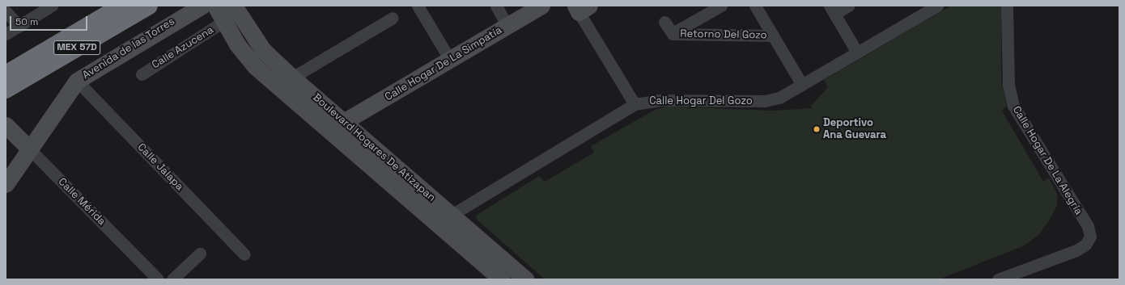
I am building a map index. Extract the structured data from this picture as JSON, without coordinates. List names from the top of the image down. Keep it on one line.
{"streets":{"highway":["MEX 57D"],"street":["Retorno Del Gozo","Calle Azucena","Avenida de las Torres","Calle Hogar De La Simpatía","Calle Hogar Del Gozo","Boulevard Hogares De Atizapan","Calle Hogar De La Alegría","Calle Jalapa","Calle Mérida"]},"crossings":[["Retorno Del Gozo","Calle Hogar Del Gozo"],["Calle Azucena","Boulevard Hogares De Atizapan"],["Avenida de las Torres","Calle Jalapa"],["Avenida de las Torres","Calle Mérida"],["Calle Hogar De La Simpatía","Boulevard Hogares De Atizapan"],["Calle Hogar Del Gozo","Boulevard Hogares De Atizapan"]],"places":["Deportivo Ana Guevara"],"scale_bar":"50 m"}
